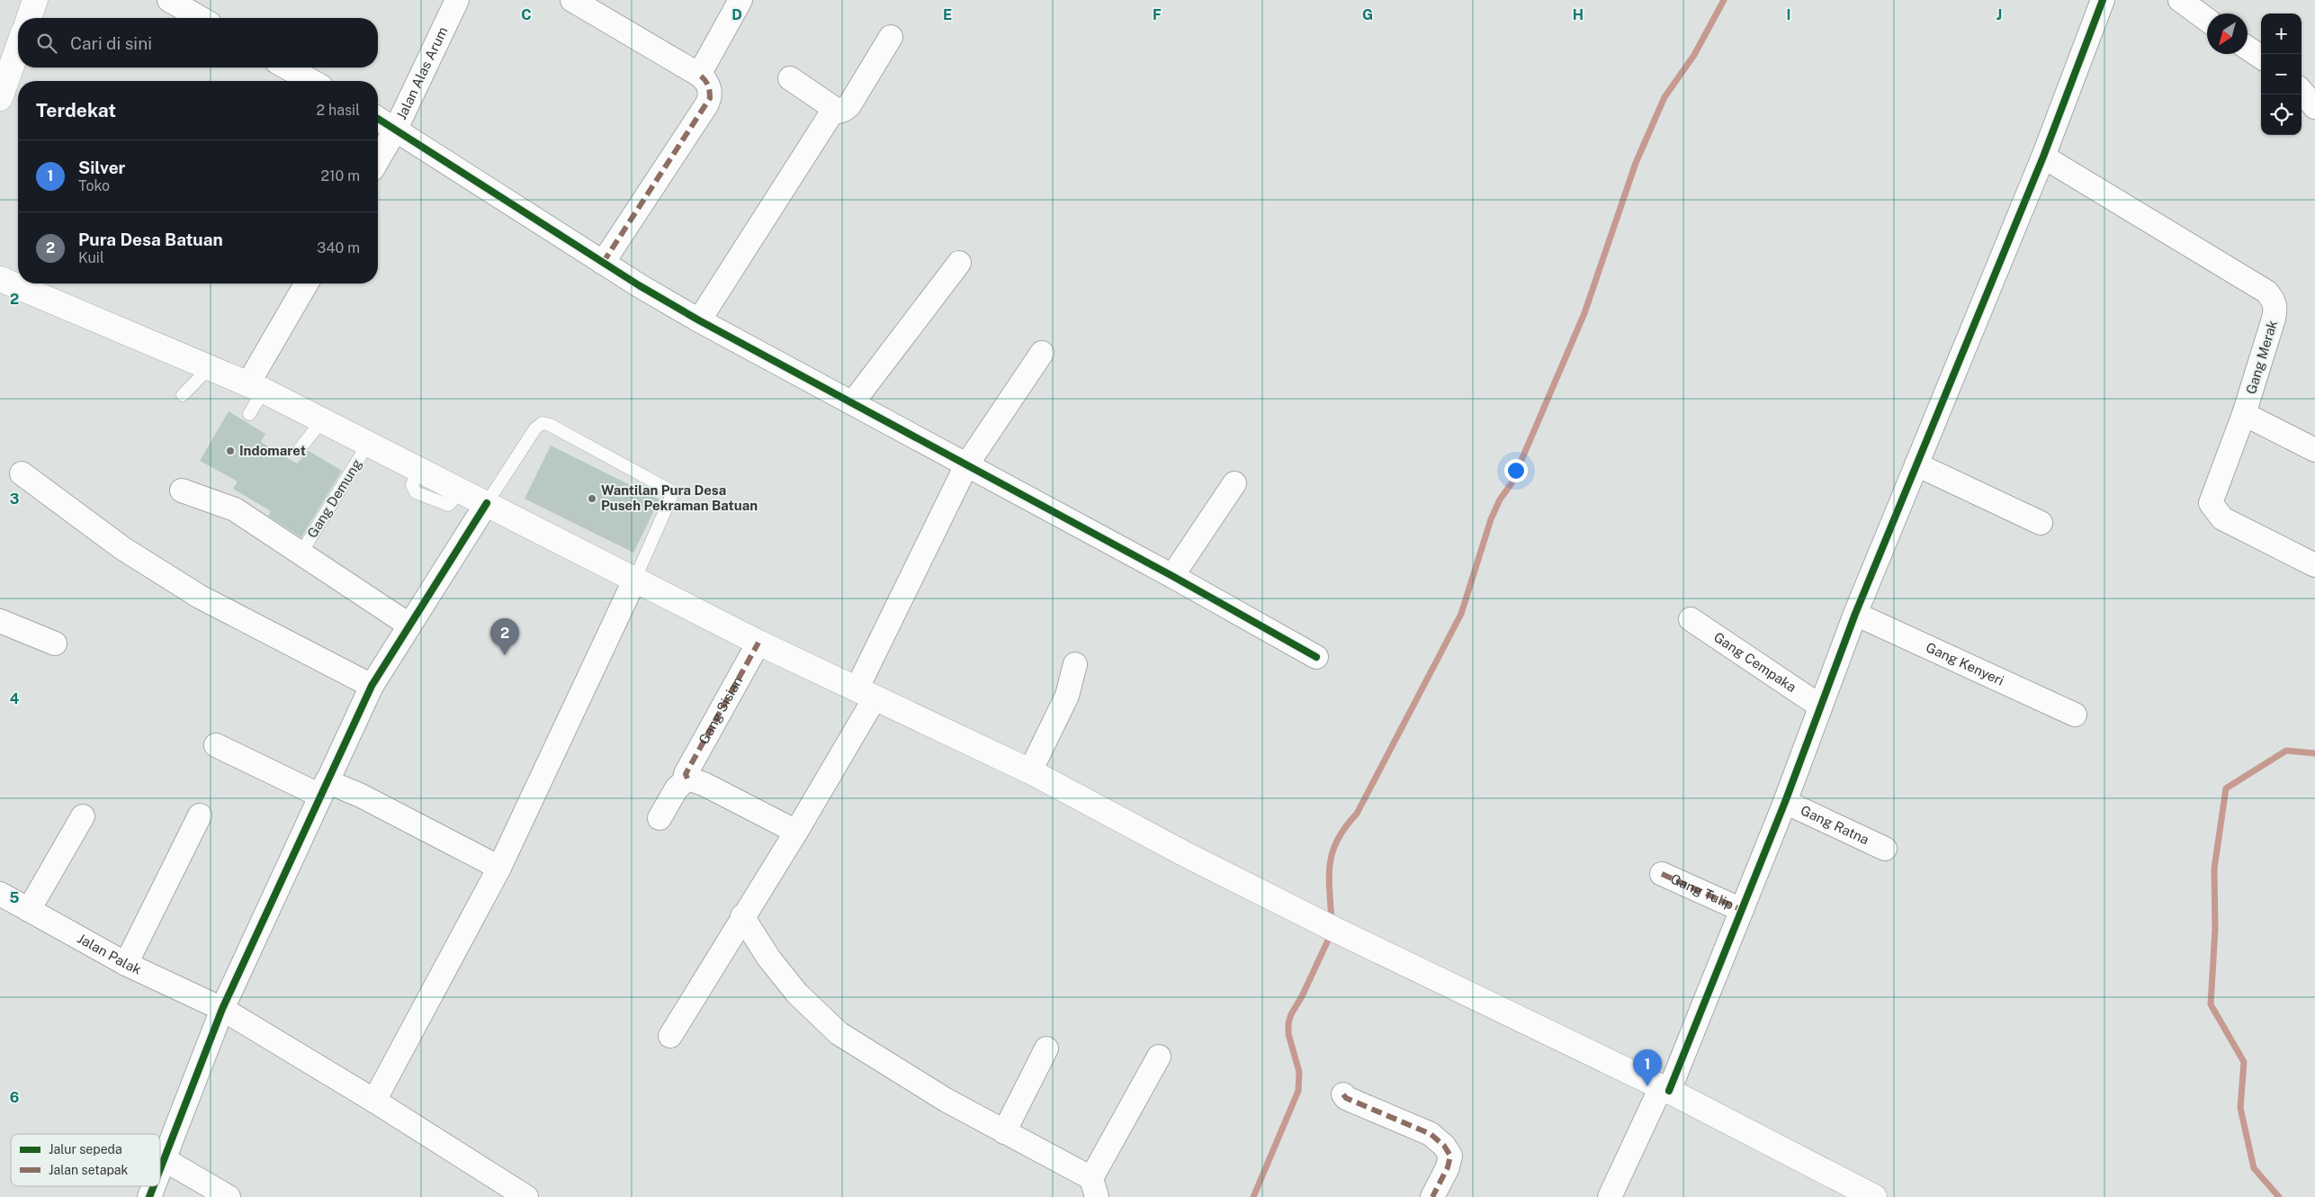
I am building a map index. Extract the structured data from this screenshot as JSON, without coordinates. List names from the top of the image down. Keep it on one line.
{"streets":{"street":["Jalan Alas Arum","Gang Merak","Gang Cempaka","Gang Kenyeri","Gang Sisian","Gang Ratna","Gang Tulip","Jalan Palak"],"lane":["Gang Demung"]},"places":["Indomaret","Wantilan Pura Desa Puseh Pekraman Batuan"],"legend":["Jalur sepeda","Jalan setapak"],"north":"bottom left","page":{"map_buttons":["+","−"],"search":"Cari di sini","heading":["Terdekat","2 hasil"],"list":[{"mark":"1","name":"Silver","note":"Toko","value":"210 m"},{"mark":"2","name":"Pura Desa Batuan","note":"Kuil","value":"340 m"}],"pins":["2","1"]},"grid":{"columns":["C","D","E","F","G","H","I","J"],"rows":["2","3","4","5","6"]}}
